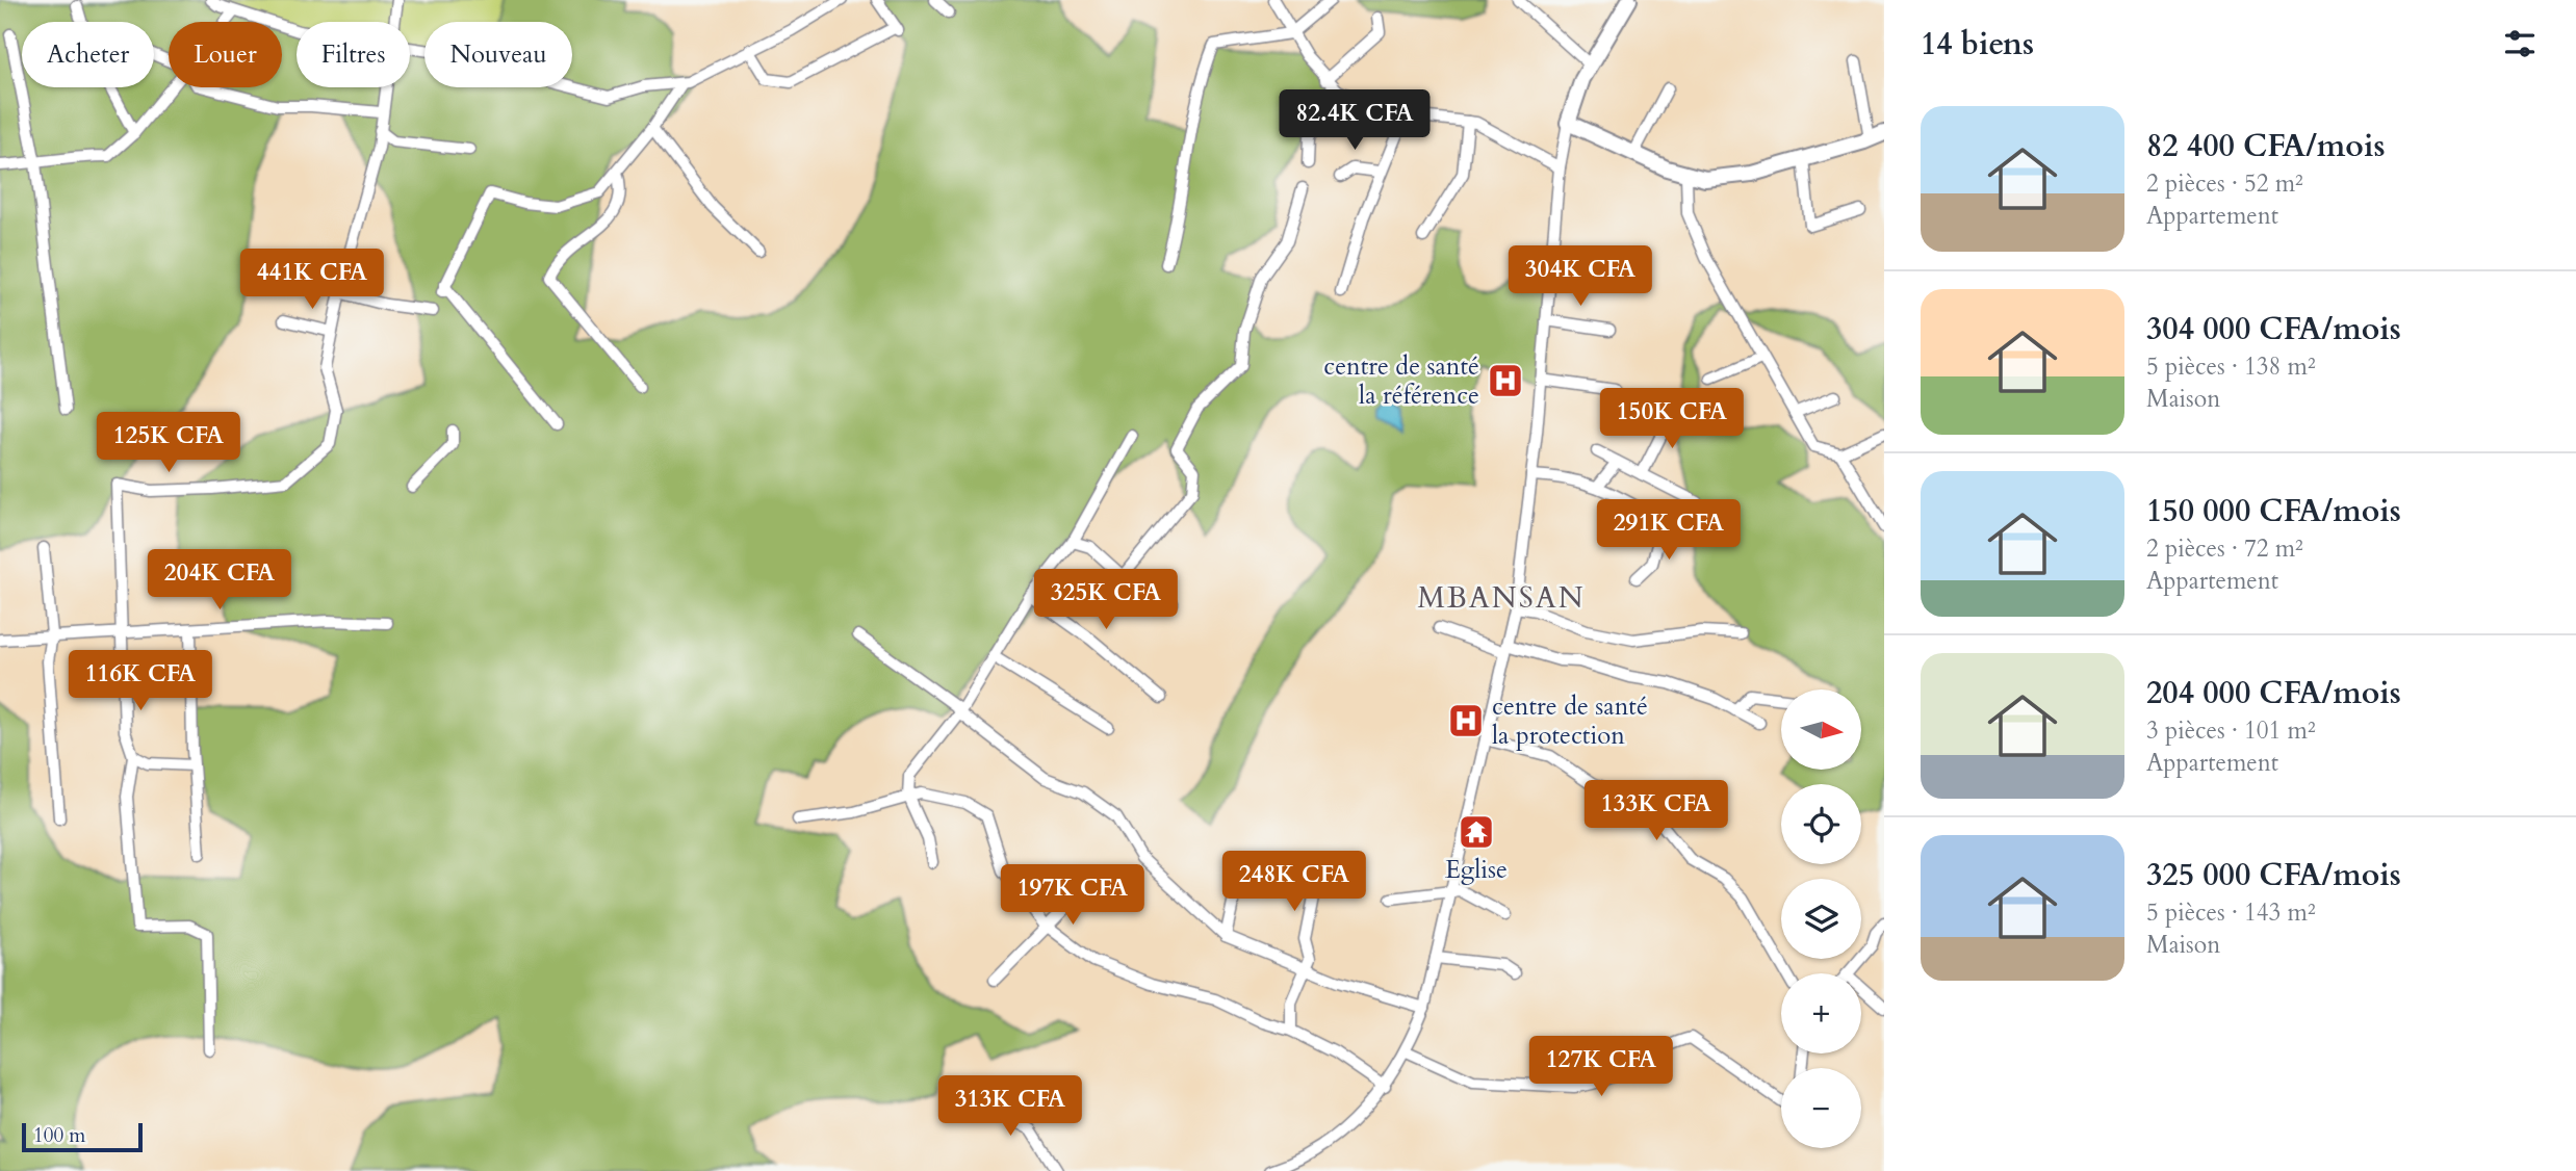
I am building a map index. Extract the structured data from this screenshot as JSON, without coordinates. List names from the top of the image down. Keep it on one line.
{"districts":["MBANSAN"],"places":{"hospital":["centre de santé la référence","centre de santé la protection"],"temple":["Eglise"]},"scale_bar":"100 m","north":"right","page":{"heading":"14 biens","chip":["Acheter","Louer","Filtres","Nouveau"],"list":[{"name":"82 400 CFA/mois","note":"2 pièces · 52 m² · Appartement"},{"name":"304 000 CFA/mois","note":"5 pièces · 138 m² · Maison"},{"name":"150 000 CFA/mois","note":"2 pièces · 72 m² · Appartement"},{"name":"204 000 CFA/mois","note":"3 pièces · 101 m² · Appartement"},{"name":"325 000 CFA/mois","note":"5 pièces · 143 m² · Maison"}],"price":["82.4K CFA","304K CFA","441K CFA","150K CFA","125K CFA","291K CFA","204K CFA","325K CFA","116K CFA","133K CFA","248K CFA","197K CFA","127K CFA","313K CFA"],"map_buttons":["+","−"],"scale":"100 m"}}
